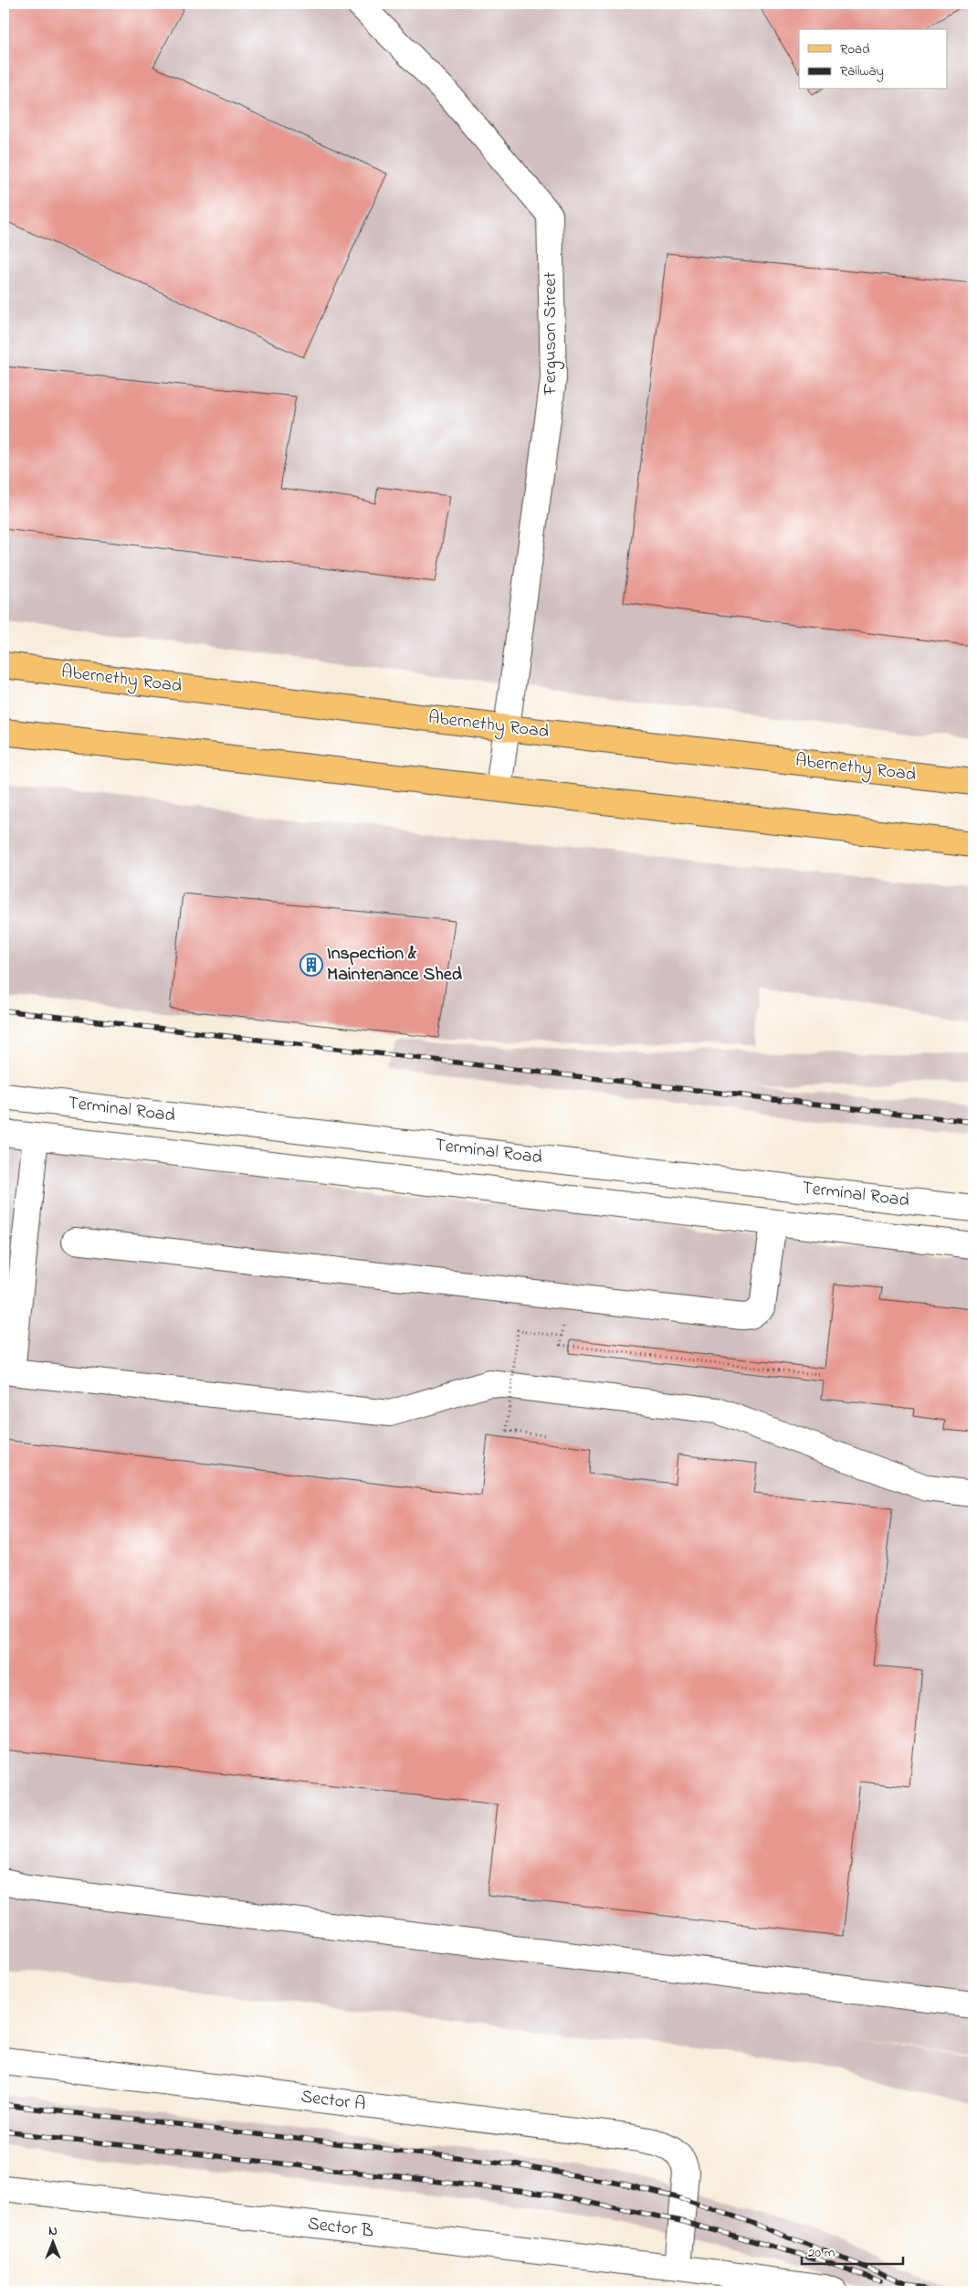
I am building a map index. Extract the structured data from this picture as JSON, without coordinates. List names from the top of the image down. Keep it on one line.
{"streets":{"main road":["Abernethy Road"],"street":["Ferguson Street","Terminal Road","Sector A","Sector B"]},"crossings":[["Ferguson Street","Abernethy Road"],["Sector A","Sector B"]],"places":{"building":["Inspection & Maintenance Shed"]},"legend":["Road","Railway"],"scale_bar":"20 m","north":"top"}
